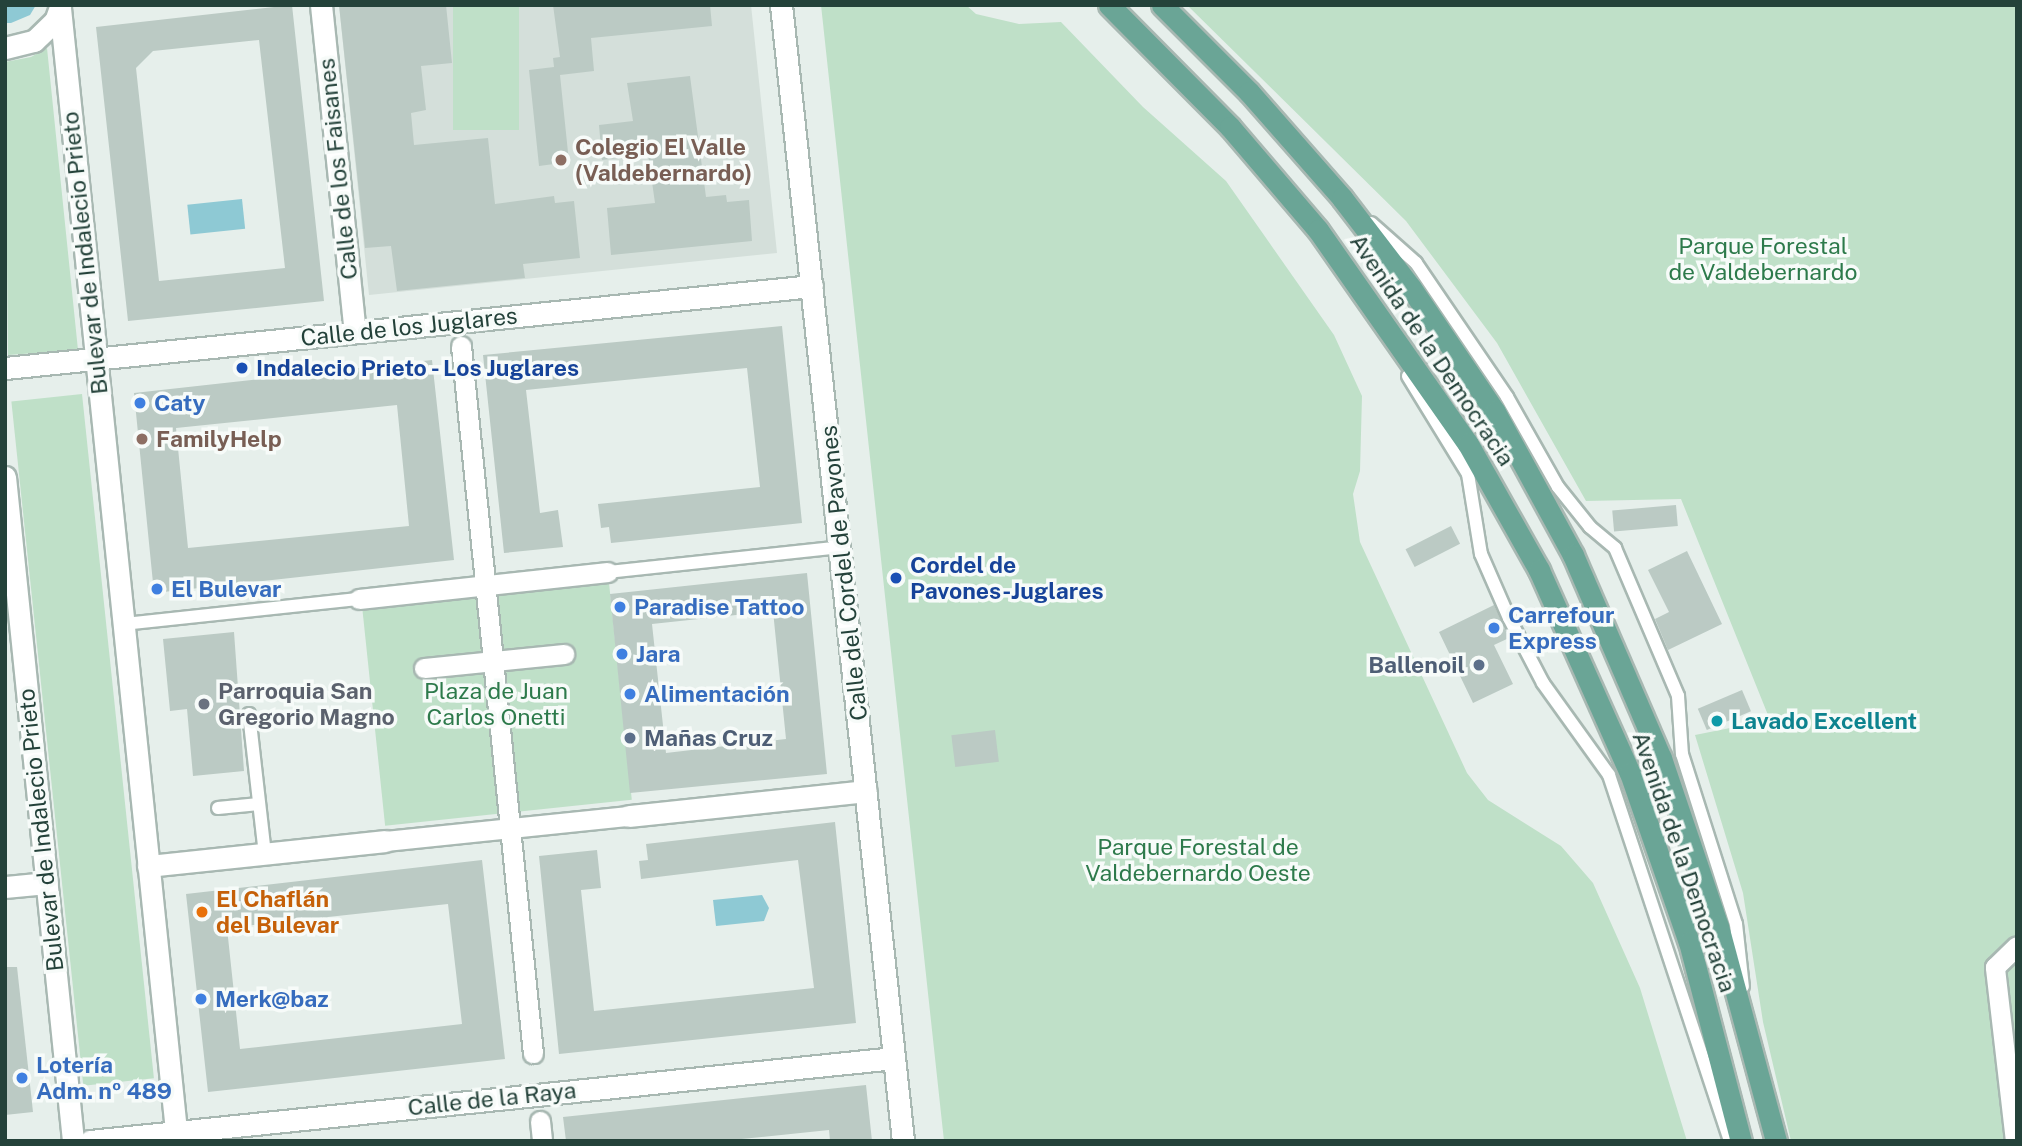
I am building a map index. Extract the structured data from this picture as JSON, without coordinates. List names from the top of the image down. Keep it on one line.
{"streets":{"main road":["Avenida de la Democracia"],"street":["Calle de los Faisanes","Bulevar de Indalecio Prieto","Calle de los Juglares","Calle del Cordel de Pavones","Calle de la Raya"]},"crossings":[["Calle de los Faisanes","Calle de los Juglares"],["Bulevar de Indalecio Prieto","Calle de los Juglares"],["Bulevar de Indalecio Prieto","Calle de la Raya"],["Calle de los Juglares","Calle del Cordel de Pavones"],["Calle del Cordel de Pavones","Calle de la Raya"]],"parks":["Parque Forestal de Valdebernardo","Plaza de Juan Carlos Onetti","Parque Forestal de Valdebernardo Oeste"],"places":["Colegio El Valle (Valdebernardo)","Indalecio Prieto - Los Juglares","Caty","FamilyHelp","Cordel de Pavones-Juglares","El Bulevar","Paradise Tattoo","Carrefour Express","Jara","Ballenoil","Alimentación","Parroquia San Gregorio Magno","Lavado Excellent","Mañas Cruz","El Chaflán del Bulevar","Merk@baz","Lotería Adm. nº 489"]}
